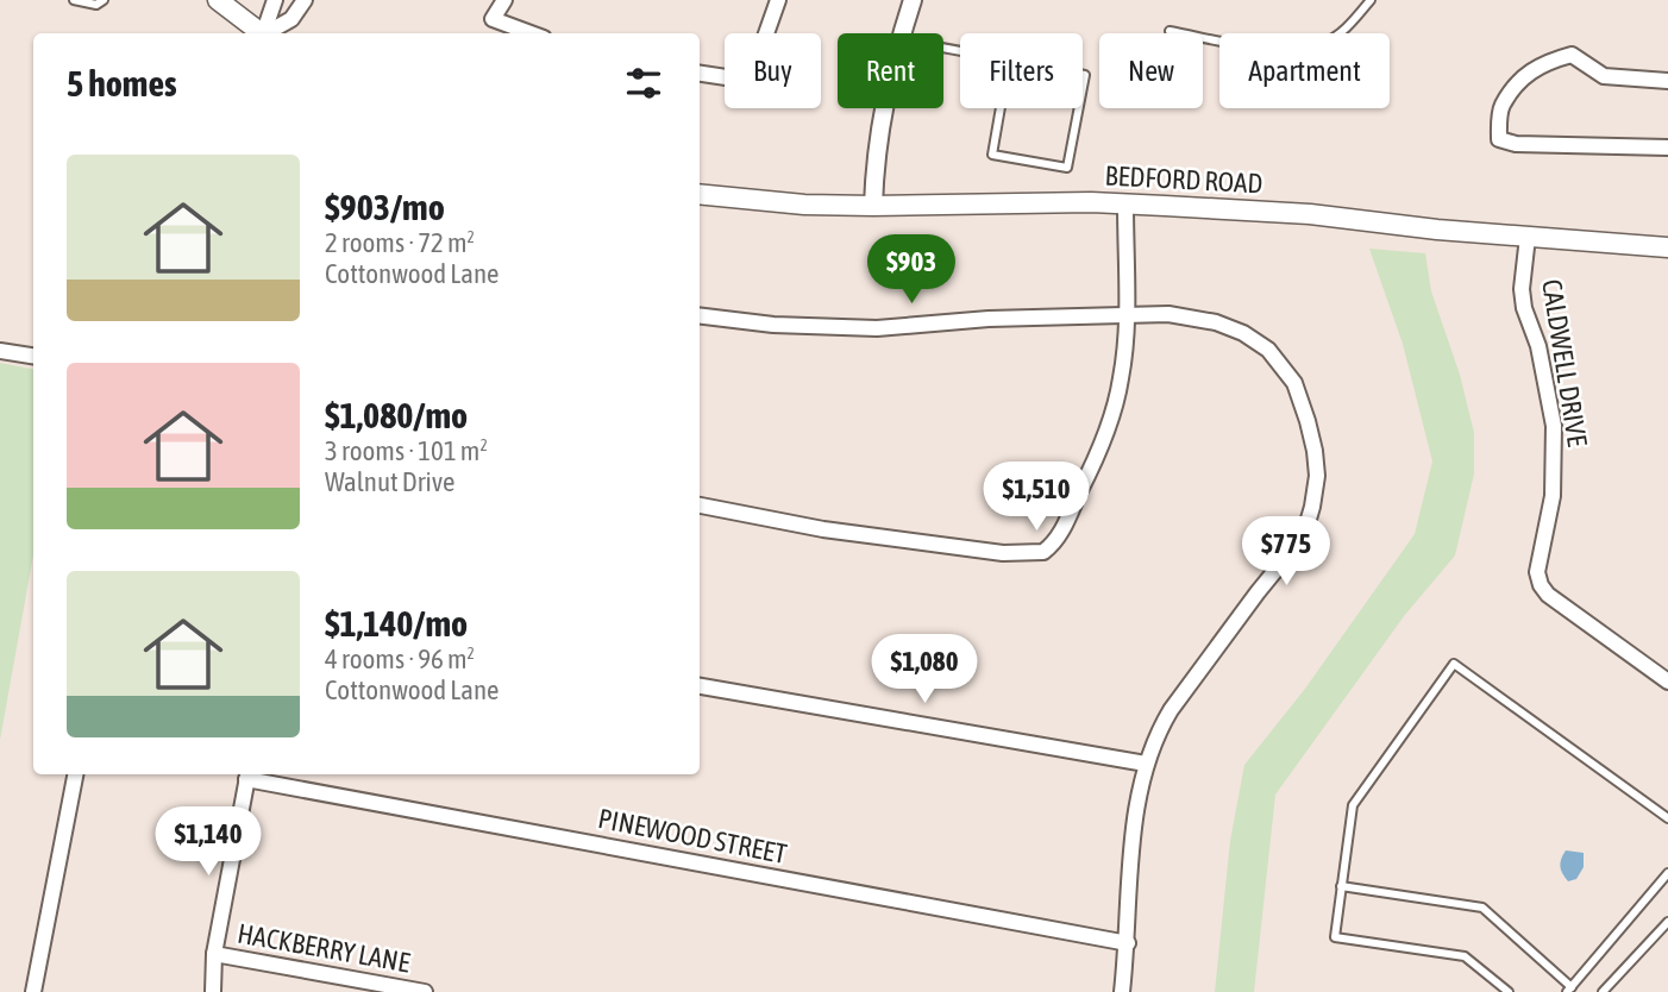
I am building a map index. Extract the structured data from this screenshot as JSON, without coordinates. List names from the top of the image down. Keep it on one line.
{"streets":{"main road":["BEDFORD ROAD"],"street":["CALDWELL DRIVE","PINEWOOD STREET","HACKBERRY LANE"]},"crossings":[["BEDFORD ROAD","CALDWELL DRIVE"]],"page":{"chip":["Buy","Rent","Filters","New","Apartment"],"heading":"5 homes","list":[{"name":"$903/mo","note":"2 rooms · 72 m² · Cottonwood Lane"},{"name":"$1,080/mo","note":"3 rooms · 101 m² · Walnut Drive"},{"name":"$1,140/mo","note":"4 rooms · 96 m² · Cottonwood Lane"}],"price":["$903","$1,510","$775","$1,080","$1,140"]}}
